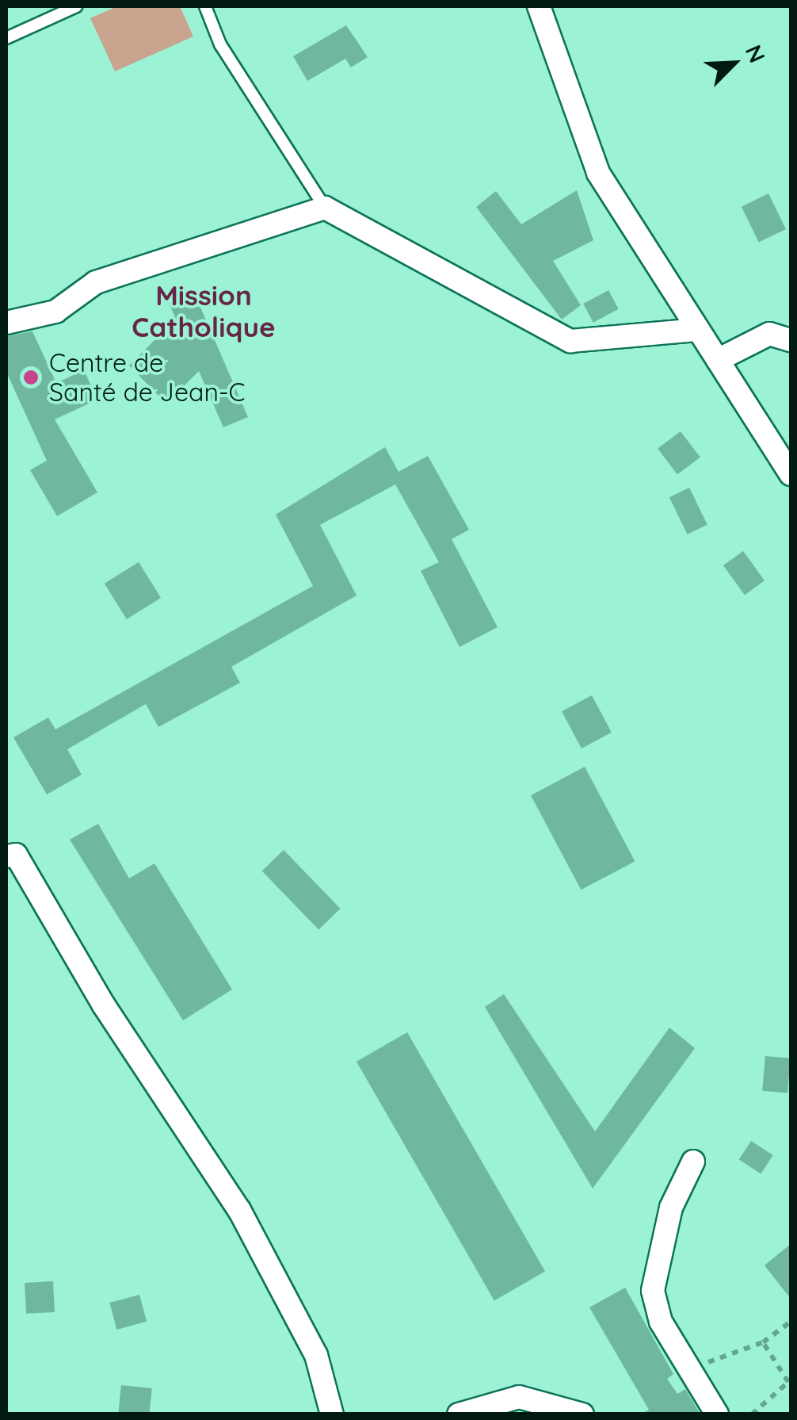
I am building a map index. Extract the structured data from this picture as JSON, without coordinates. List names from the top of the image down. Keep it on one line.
{"districts":["Mission Catholique"],"places":["Centre de Santé de Jean-C"],"north":"top right"}
